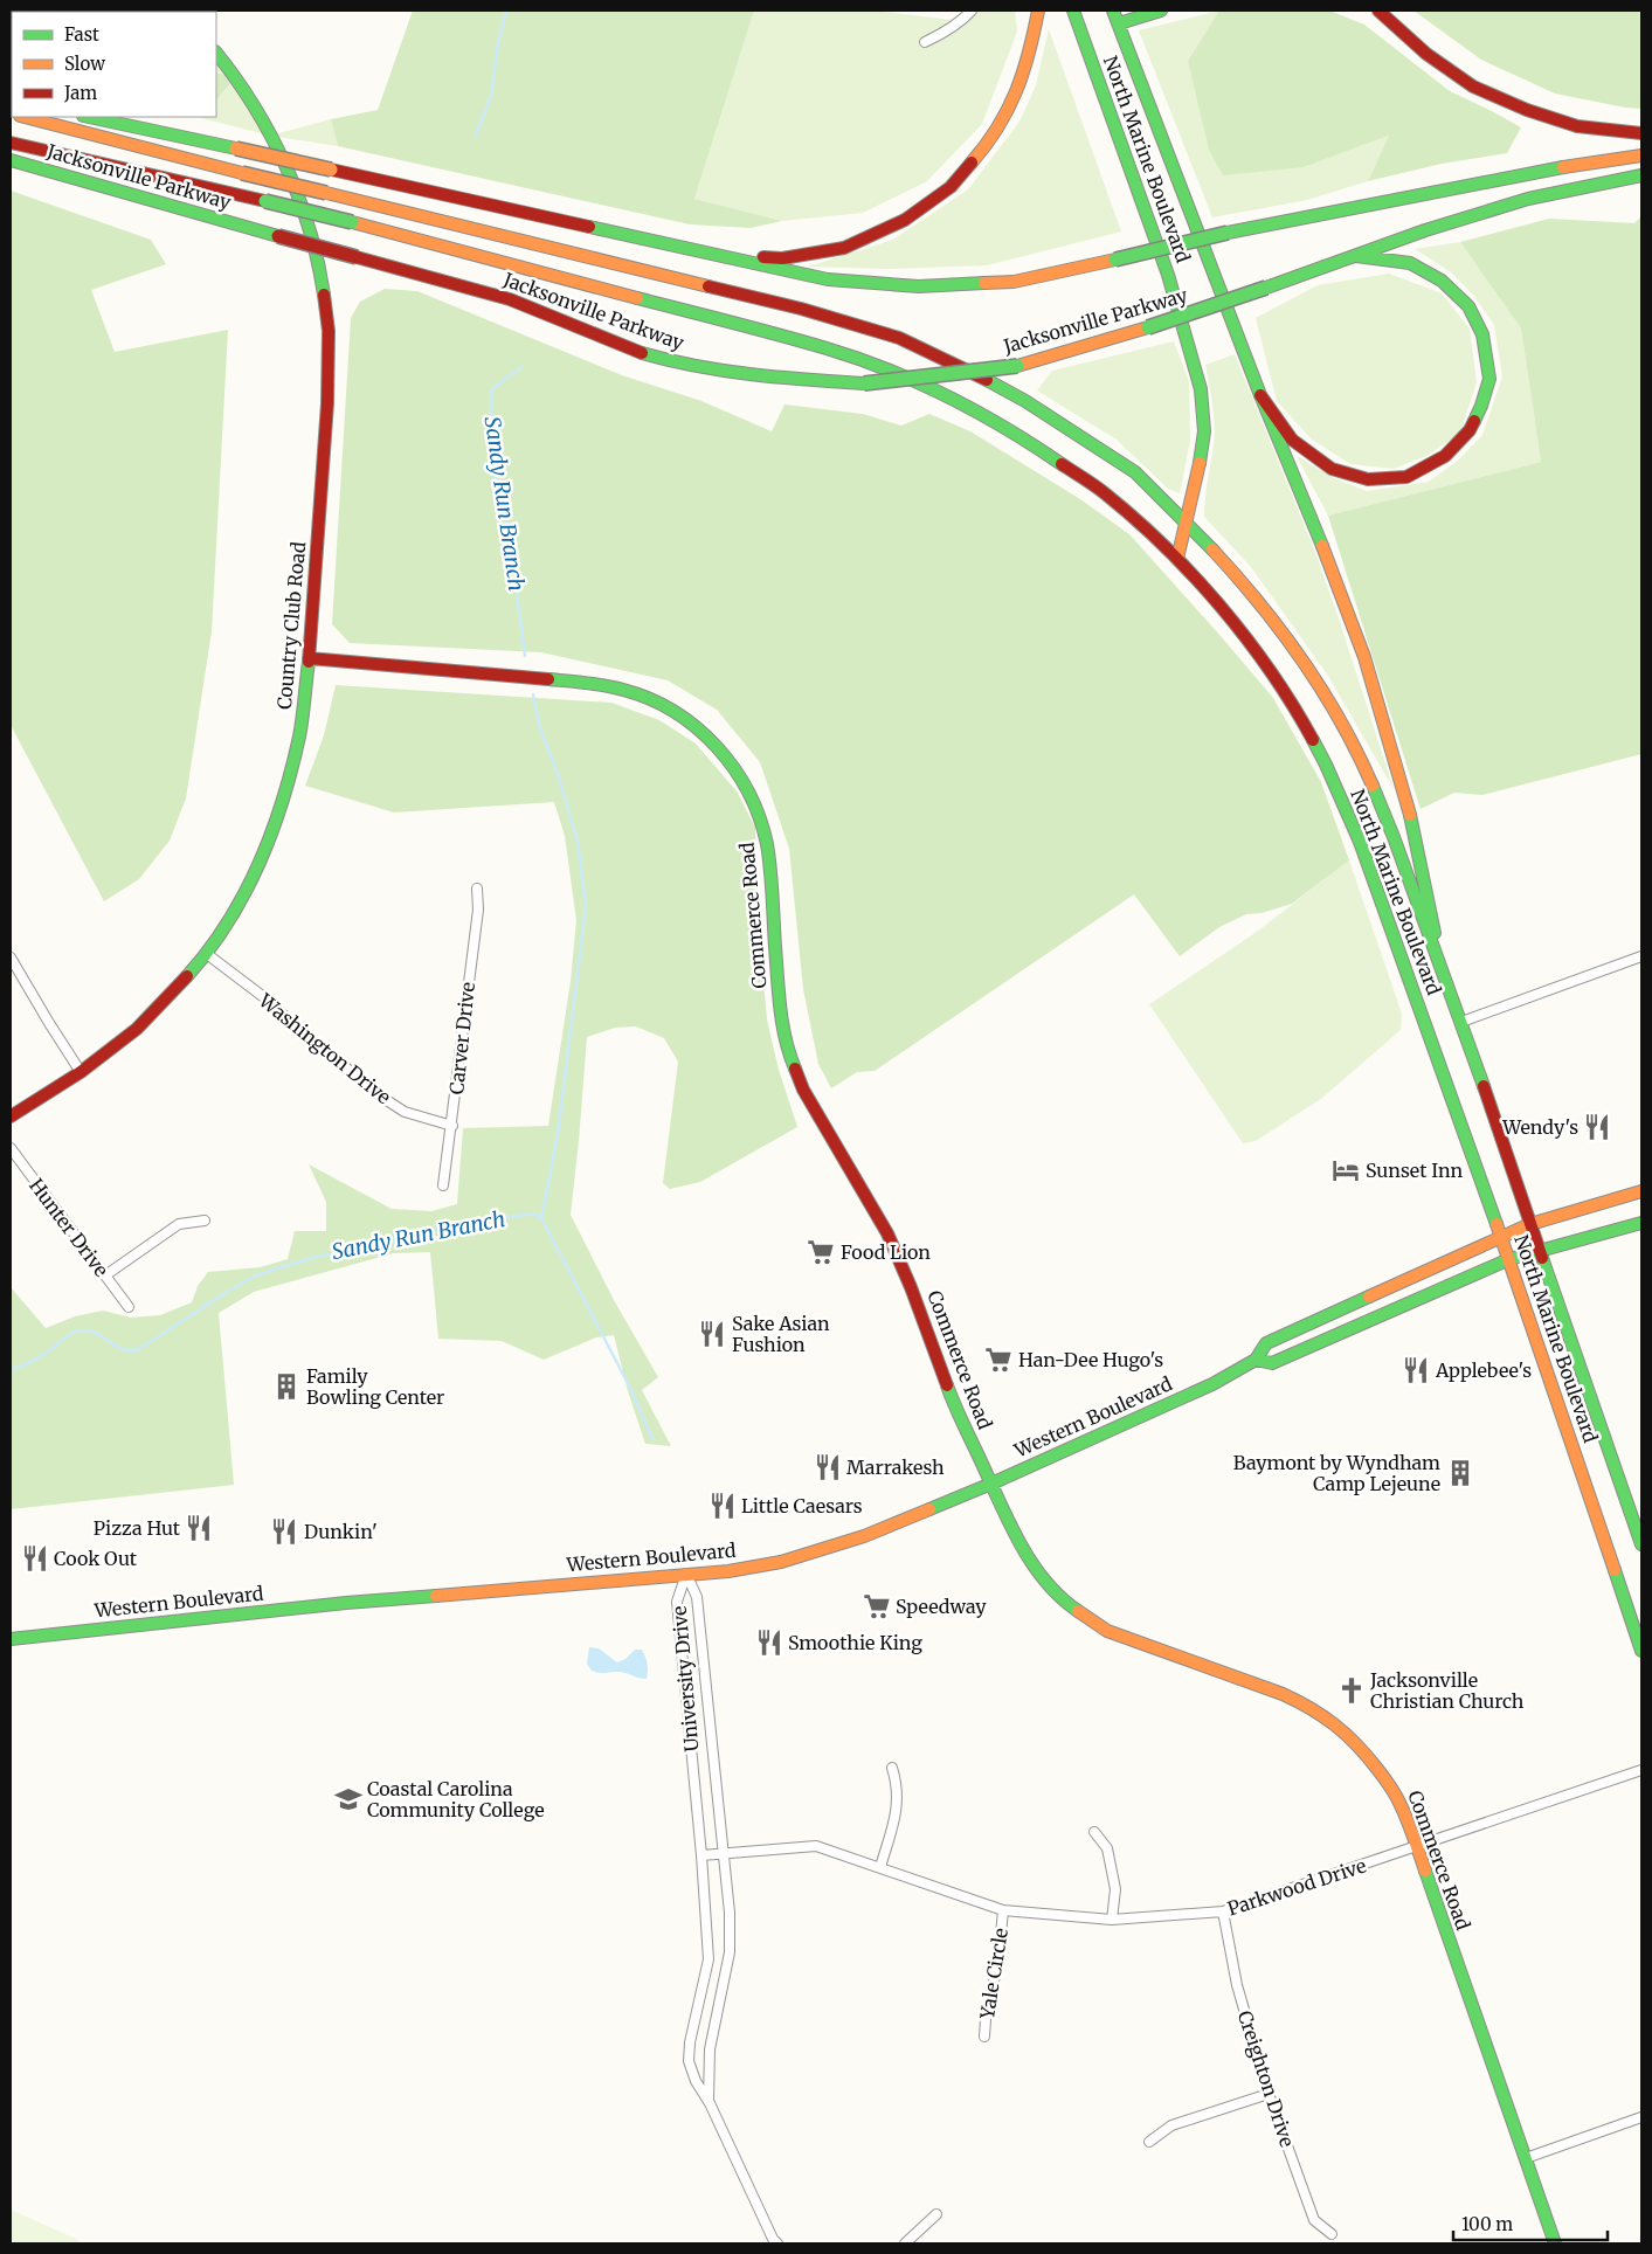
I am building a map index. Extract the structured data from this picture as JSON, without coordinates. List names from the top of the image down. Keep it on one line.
{"streets":{"main road":["North Marine Boulevard","Jacksonville Parkway","Country Club Road","Commerce Road","Western Boulevard"],"street":["Carver Drive","Washington Drive","Hunter Drive","University Drive","Parkwood Drive","Yale Circle","Creighton Drive"]},"crossings":[["North Marine Boulevard","Western Boulevard"],["Country Club Road","Commerce Road"],["Country Club Road","Washington Drive"],["Commerce Road","Western Boulevard"],["Commerce Road","Parkwood Drive"],["Carver Drive","Washington Drive"],["Western Boulevard","University Drive"],["University Drive","Parkwood Drive"],["Parkwood Drive","Yale Circle"],["Parkwood Drive","Creighton Drive"]],"water":["Sandy Run Branch"],"places":{"restaurant":["Wendy's","Sake Asian Fushion","Applebee's","Marrakesh","Little Caesars","Pizza Hut","Dunkin'","Cook Out","Smoothie King"],"hotel":["Sunset Inn"],"supermarket":["Food Lion","Han-Dee Hugo's","Speedway"],"building":["Family Bowling Center","Baymont by Wyndham Camp Lejeune"],"church":["Jacksonville Christian Church"],"school or university":["Coastal Carolina Community College"]},"legend":["Fast","Slow","Jam"],"scale_bar":"100 m"}
